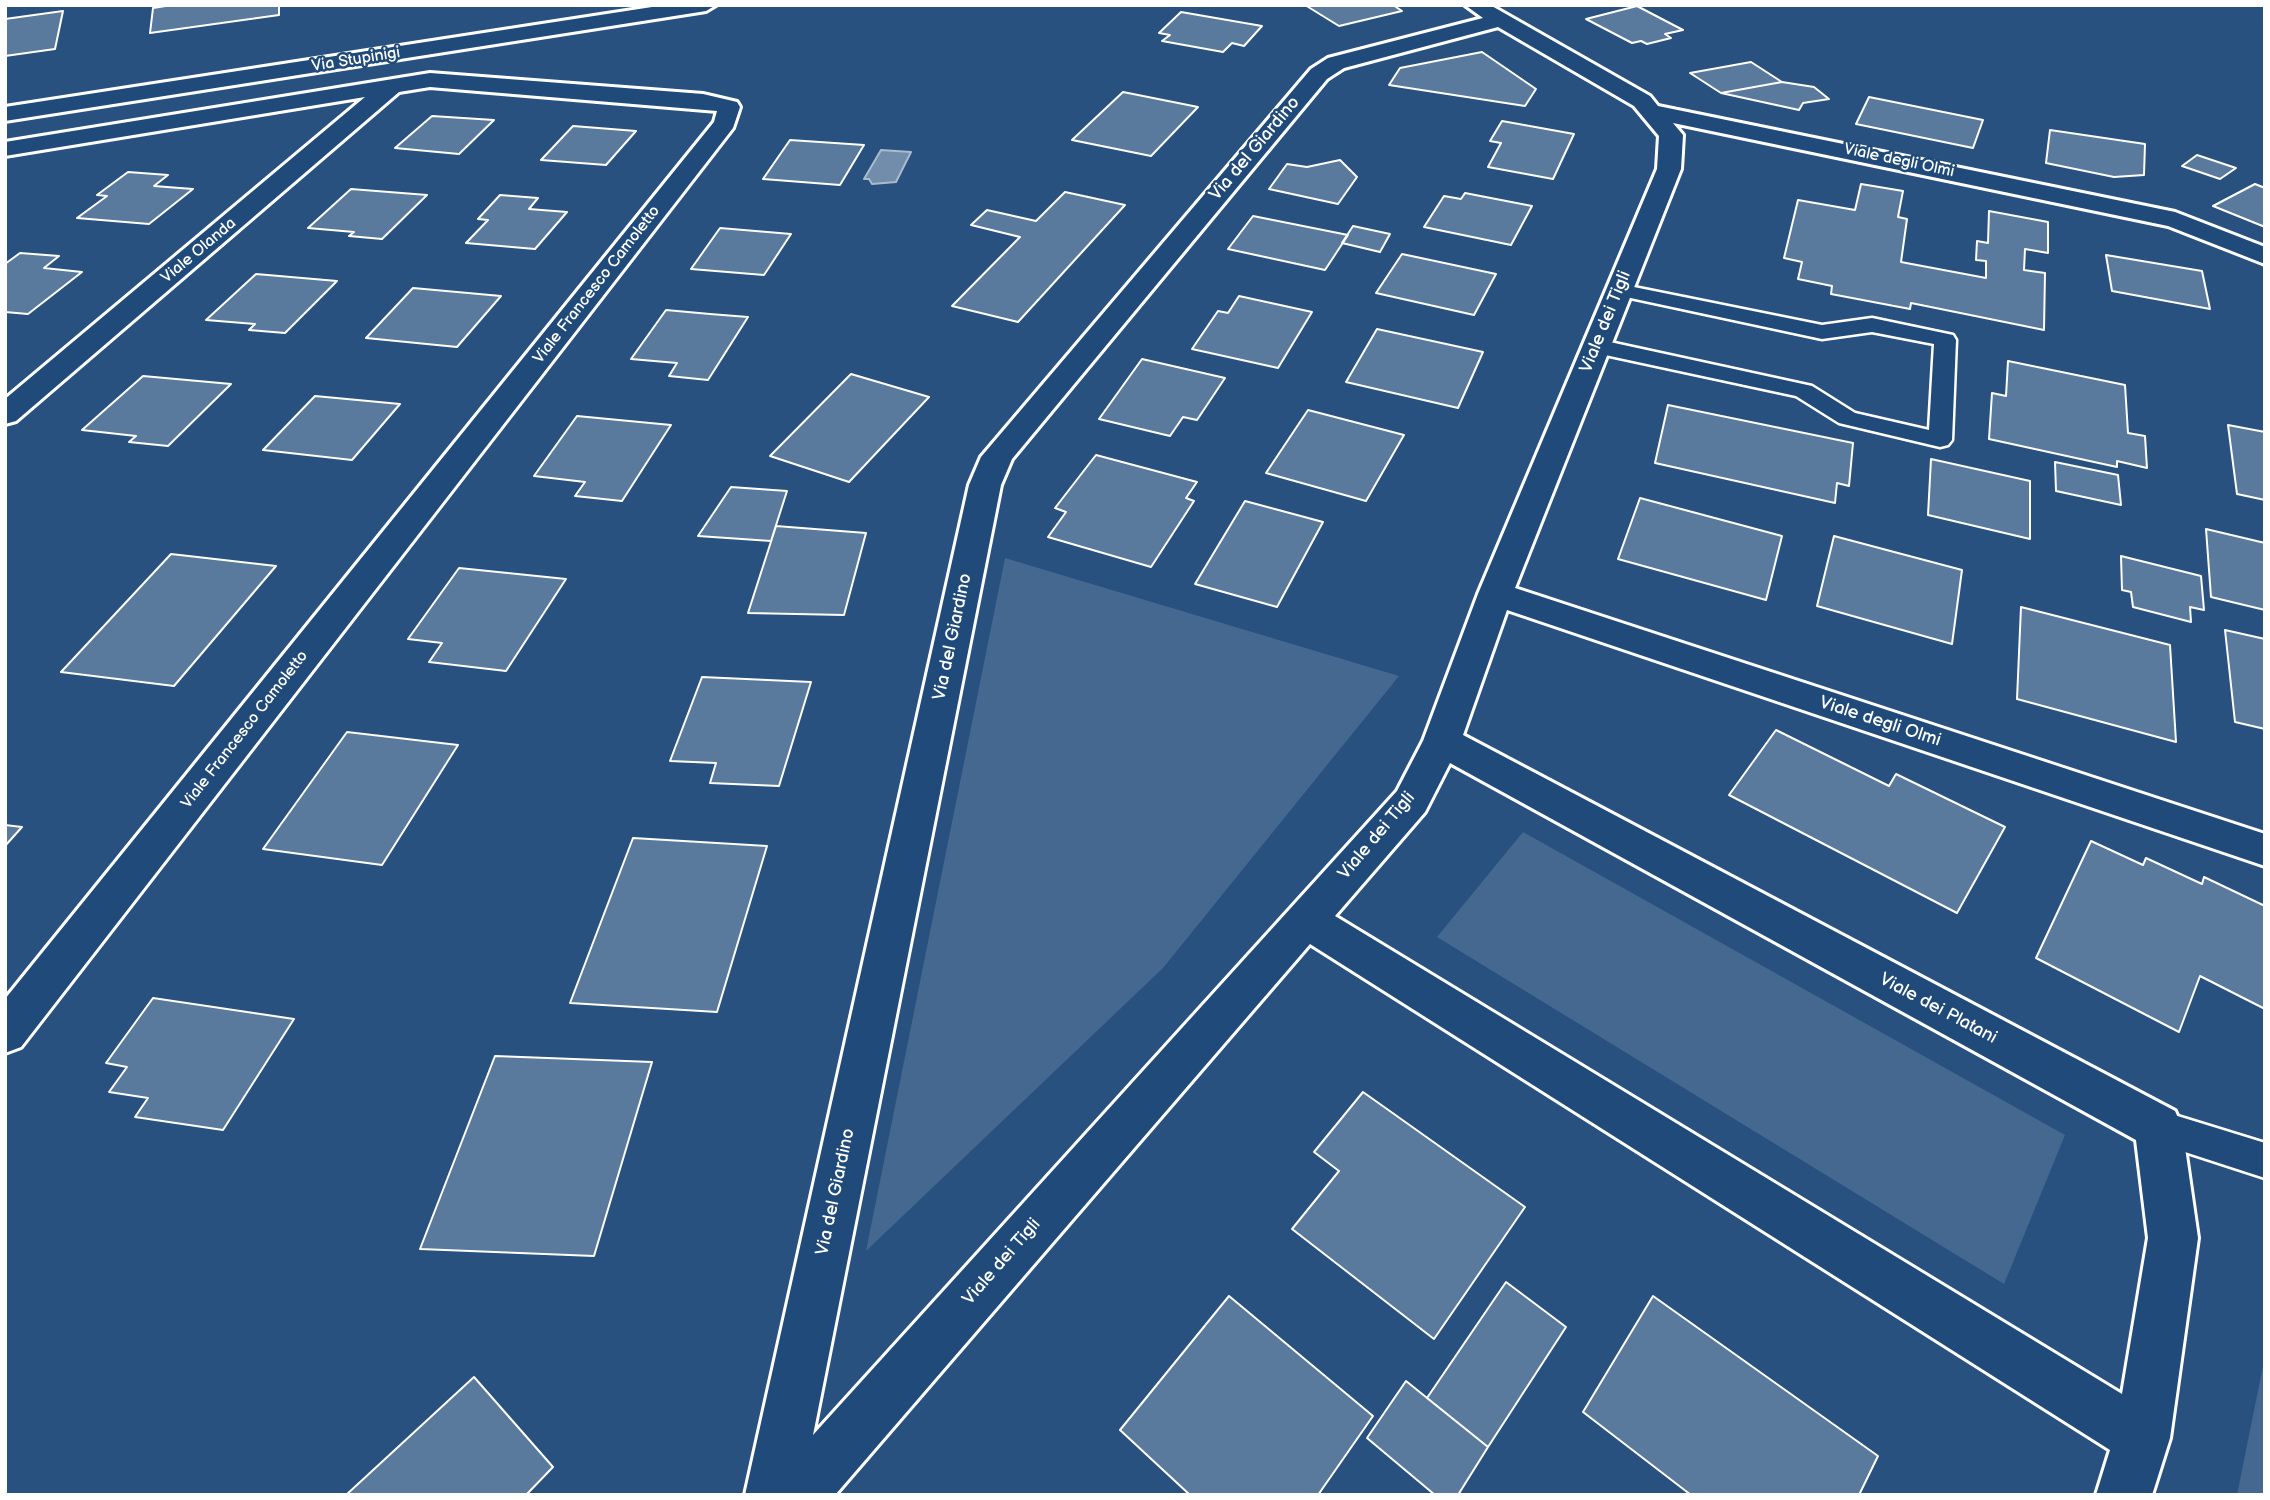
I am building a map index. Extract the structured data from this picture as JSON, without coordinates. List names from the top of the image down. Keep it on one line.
{"streets":{"street":["Via Stupinigi","Via del Giardino","Viale degli Olmi","Viale Olanda","Viale Francesco Camoletto","Viale dei Tigli","Viale dei Platani"]},"crossings":[["Via del Giardino","Viale dei Tigli"],["Viale degli Olmi","Viale dei Tigli"],["Viale Olanda","Viale Francesco Camoletto"],["Viale dei Tigli","Viale dei Platani"]]}
